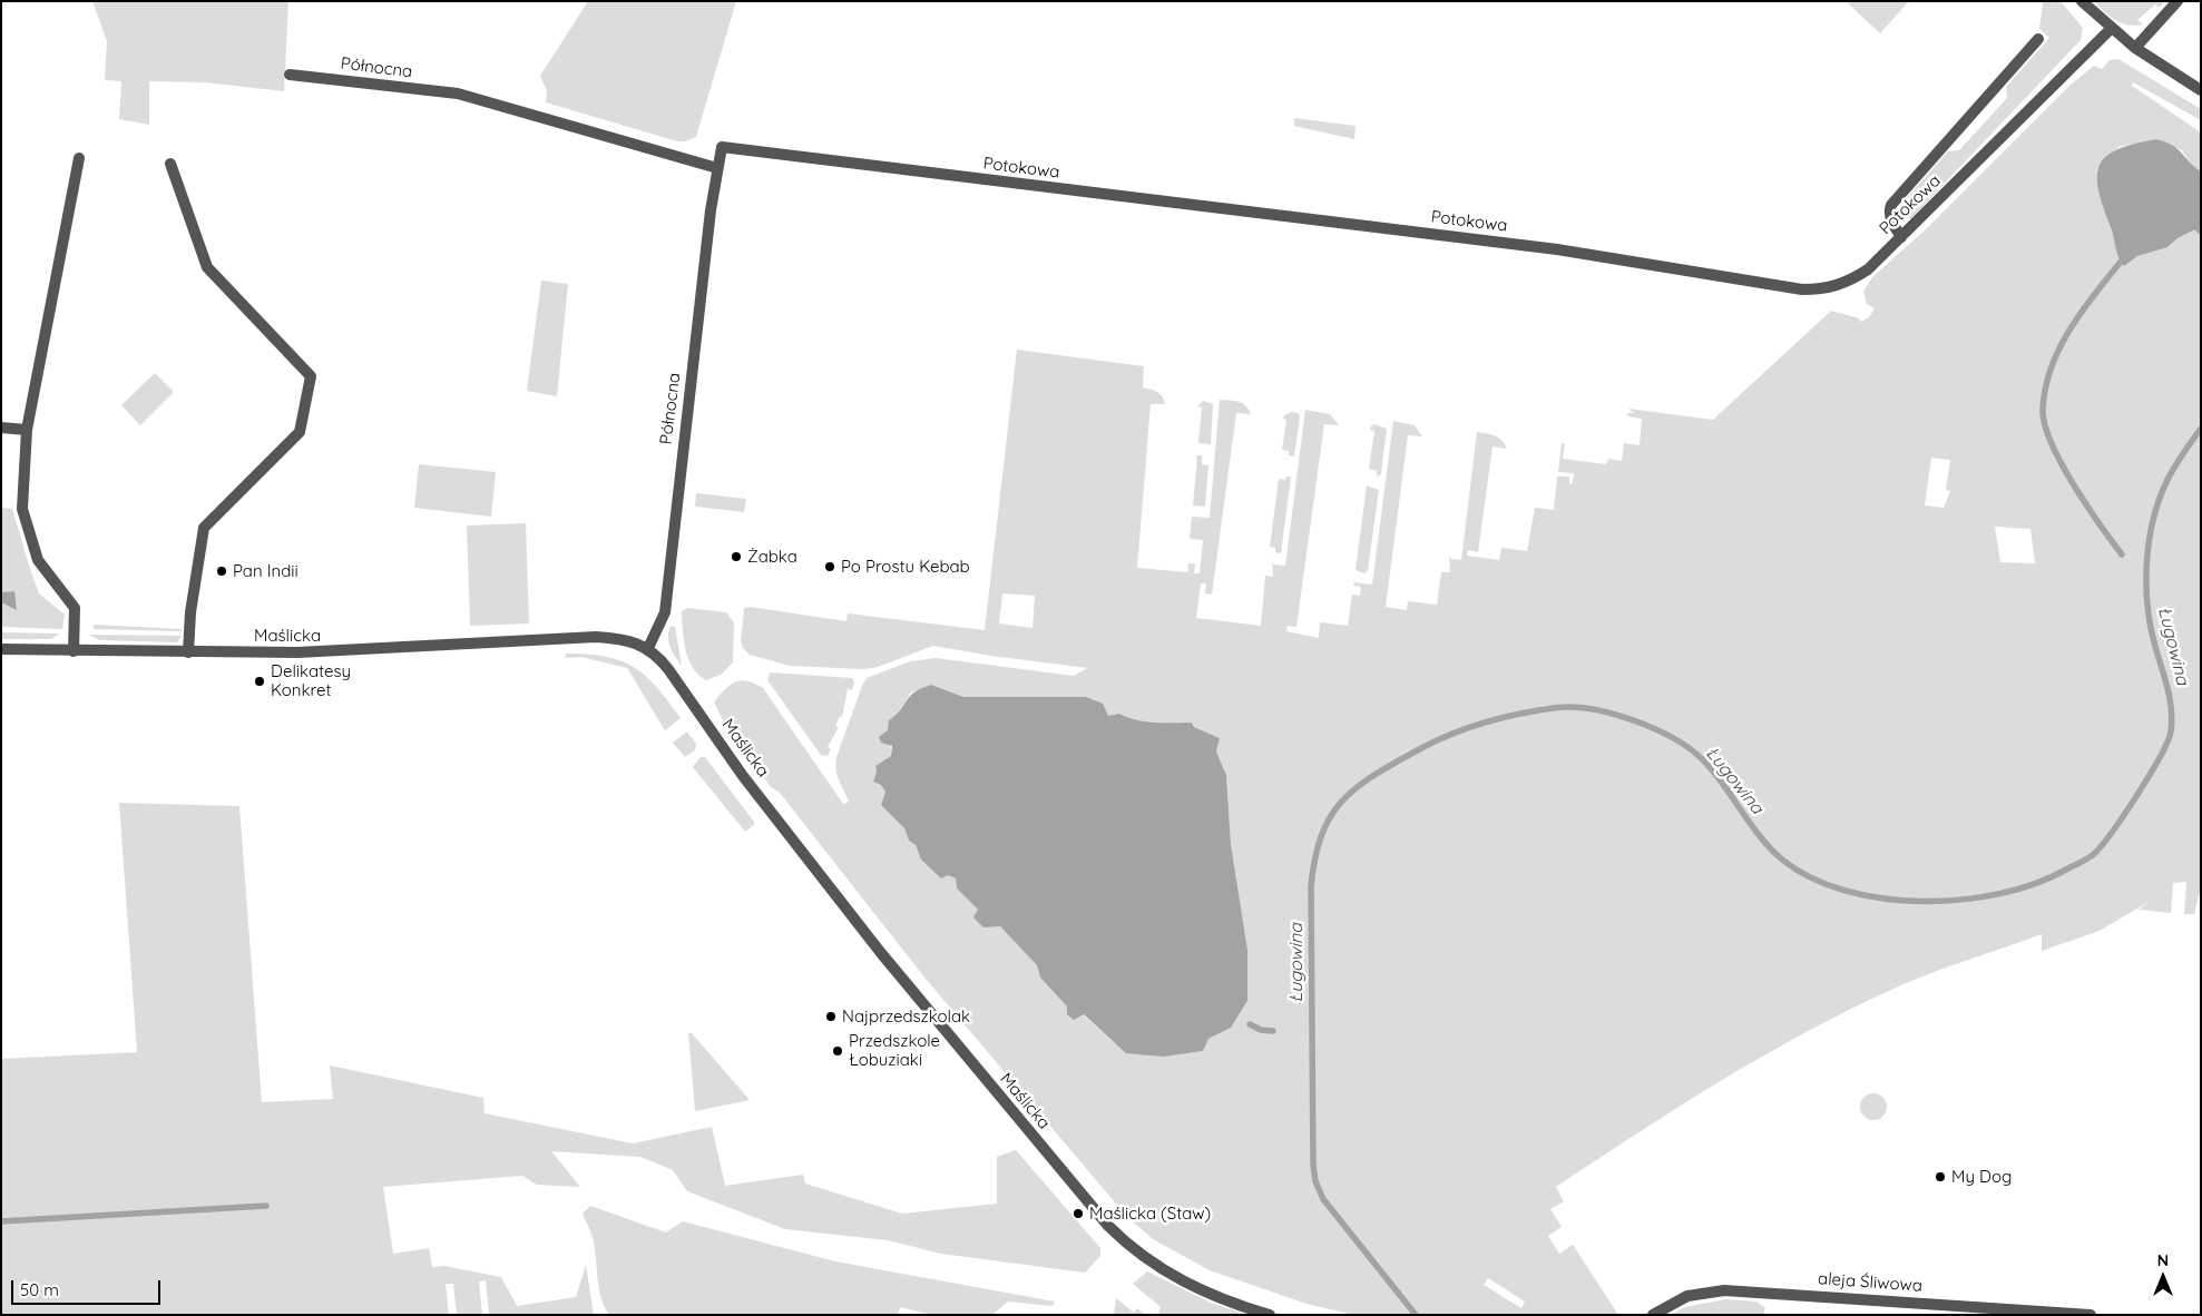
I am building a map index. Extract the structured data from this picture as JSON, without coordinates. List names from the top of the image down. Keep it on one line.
{"streets":{"street":["Północna","Potokowa","Maślicka","aleja Śliwowa"]},"crossings":[["Północna","Potokowa"],["Północna","Maślicka"]],"water":["Ługowina"],"places":["Żabka","Po Prostu Kebab","Pan Indii","Delikatesy Konkret","Najprzedszkolak","Przedszkole Łobuziaki","My Dog","Maślicka (Staw)"],"scale_bar":"50 m","north":"top"}
